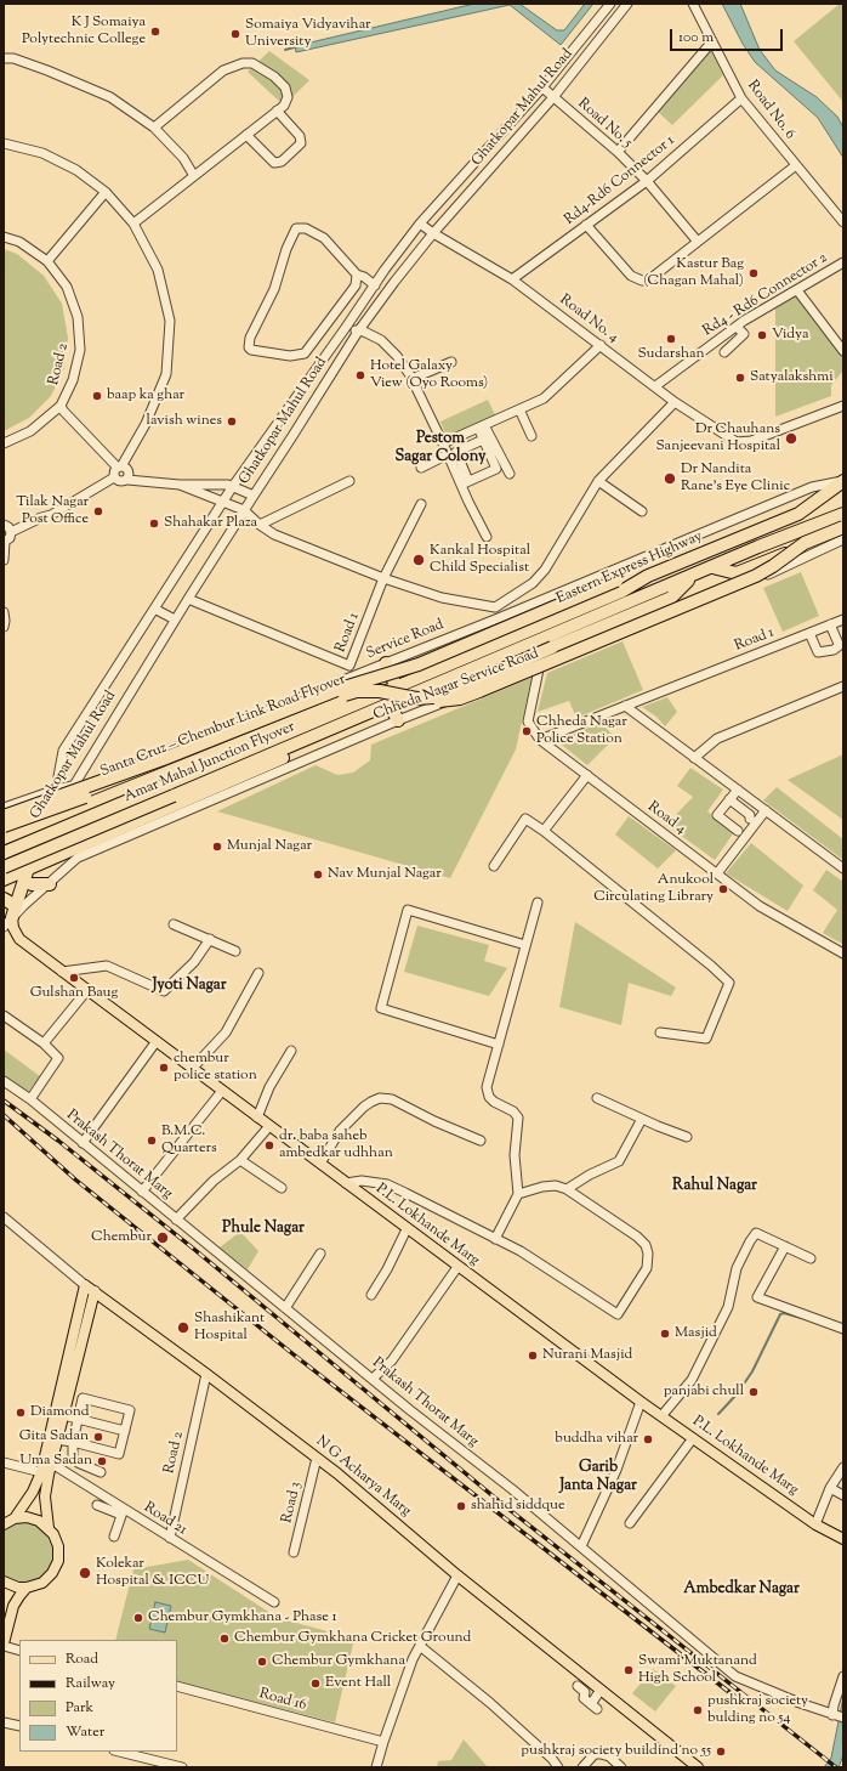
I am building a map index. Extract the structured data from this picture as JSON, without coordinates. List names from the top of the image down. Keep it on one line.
{"streets":{"highway":["Eastern Express Highway","Santa Cruz – Chembur Link Road Flyover","Amar Mahal Junction Flyover"],"main road":["Ghatkopar Mahul Road","P.L. Lokhande Marg","N G Acharya Marg"],"street":["Road No. 6","Road No. 5","Rd4-Rd6 Connector 1","Rd4 - Rd6 Connector 2","Road No. 4","Road 2","Road 1","Service Road","Chheda Nagar Service Road","Road 4","Prakash Thorat Marg","Road 3","Road 21","Road 16"]},"crossings":[["Ghatkopar Mahul Road","Road No. 5"],["Ghatkopar Mahul Road","Road No. 4"],["Ghatkopar Mahul Road","Road 1"],["Ghatkopar Mahul Road","Service Road"],["Ghatkopar Mahul Road","Amar Mahal Junction Flyover"],["Road No. 6","Rd4-Rd6 Connector 1"],["Road No. 5","Rd4-Rd6 Connector 1"],["Rd4-Rd6 Connector 1","Road No. 4"],["Rd4 - Rd6 Connector 2","Road No. 4"],["Road 2","N G Acharya Marg"],["Road 2","Road 21"],["Eastern Express Highway","Service Road"],["Eastern Express Highway","Santa Cruz – Chembur Link Road Flyover"],["Eastern Express Highway","Amar Mahal Junction Flyover"],["Road 1","Road 4"],["Chheda Nagar Service Road","Road 4"],["N G Acharya Marg","Road 3"]],"districts":["Pestom Sagar Colony","Jyoti Nagar","Rahul Nagar","Phule Nagar","Garib Janta Nagar","Ambedkar Nagar"],"places":["K J Somaiya Polytechnic College","Somaiya Vidyavihar University","Kastur Bag (Chagan Mahal)","Vidya","Sudarshan","Hotel Galaxy View (Oyo Rooms)","Satyalakshmi","baap ka ghar","lavish wines","Dr Chauhans Sanjeevani Hospital","Dr Nandita Rane's Eye Clinic","Tilak Nagar Post Office","Shahakar Plaza","Kankal Hospital Child Specialist","Chheda Nagar Police Station","Munjal Nagar","Nav Munjal Nagar","Anukool Circulating Library","Gulshan Baug","chembur police station","B.M.C. Quarters","dr. baba saheb ambedkar udhhan","Chembur","Shashikant Hospital","Masjid","Nurani Masjid","panjabi chull","Diamond","Gita Sadan","buddha vihar","Uma Sadan","shahid siddque","Kolekar Hospital & ICCU","Chembur Gymkhana - Phase 1","Chembur Gymkhana Cricket Ground","Chembur Gymkhana","Swami Muktanand High School","Event Hall","pushkraj society bulding no 54","pushkraj society buildind no 55"],"legend":["Road","Railway","Park","Water"],"scale_bar":"100 m"}
